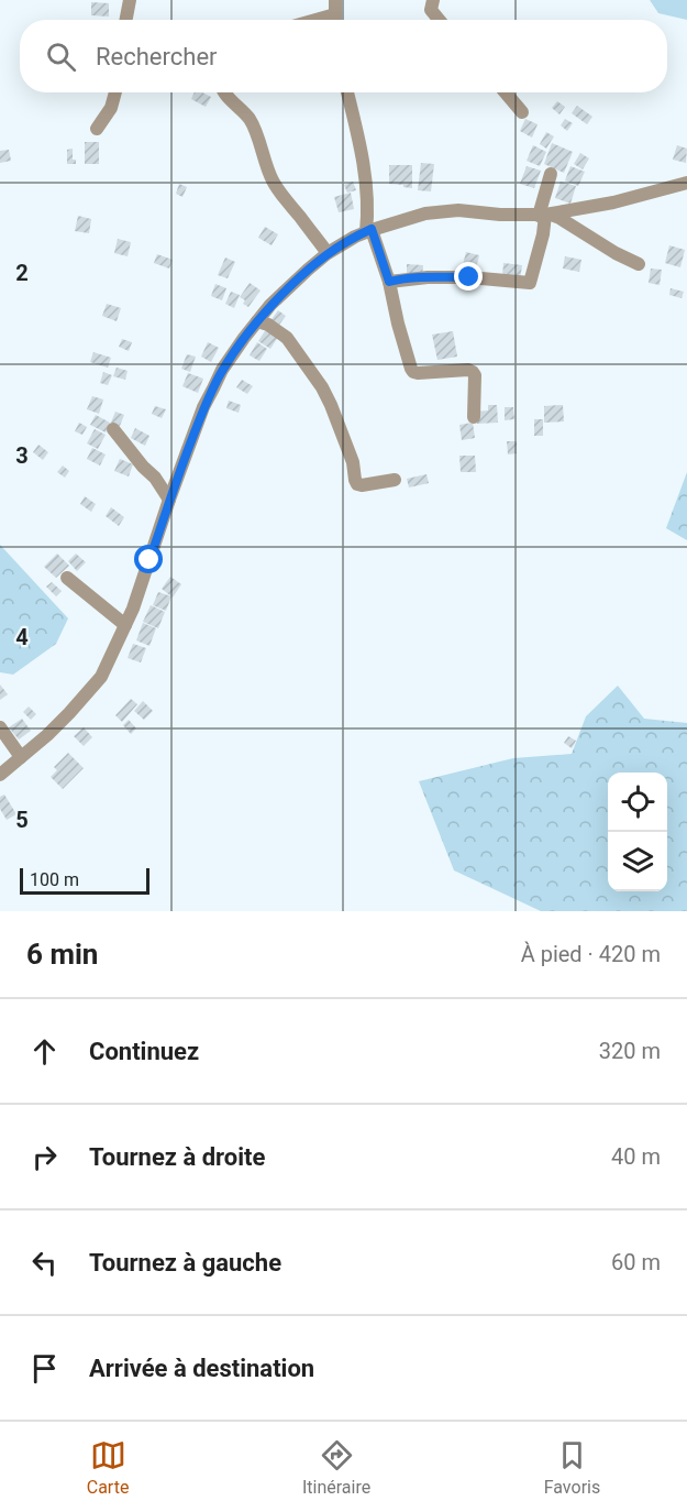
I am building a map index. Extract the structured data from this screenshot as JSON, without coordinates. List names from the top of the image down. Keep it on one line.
{"scale_bar":"100 m","page":{"search":"Rechercher","scale":"100 m","heading":["6 min","À pied · 420 m"],"list":[["Continuez","320 m"],["Tournez à droite","40 m"],["Tournez à gauche","60 m"],"Arrivée à destination"],"nav":["Carte","Itinéraire","Favoris"]},"grid":{"rows":["2","3","4","5"]}}
